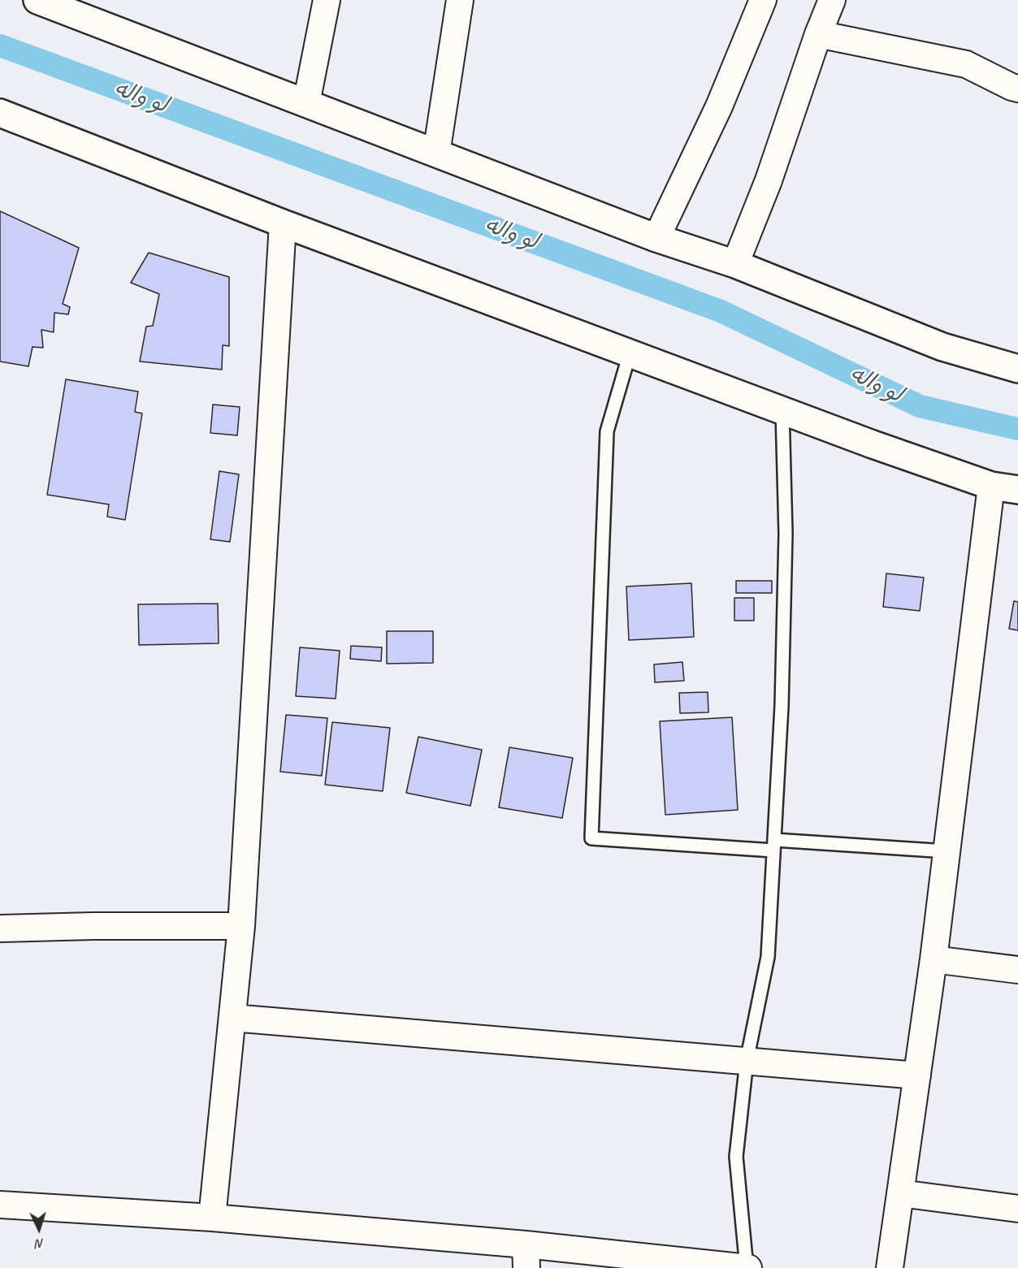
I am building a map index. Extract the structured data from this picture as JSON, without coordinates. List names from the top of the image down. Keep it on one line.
{"water":["لو واله"],"north":"bottom"}
